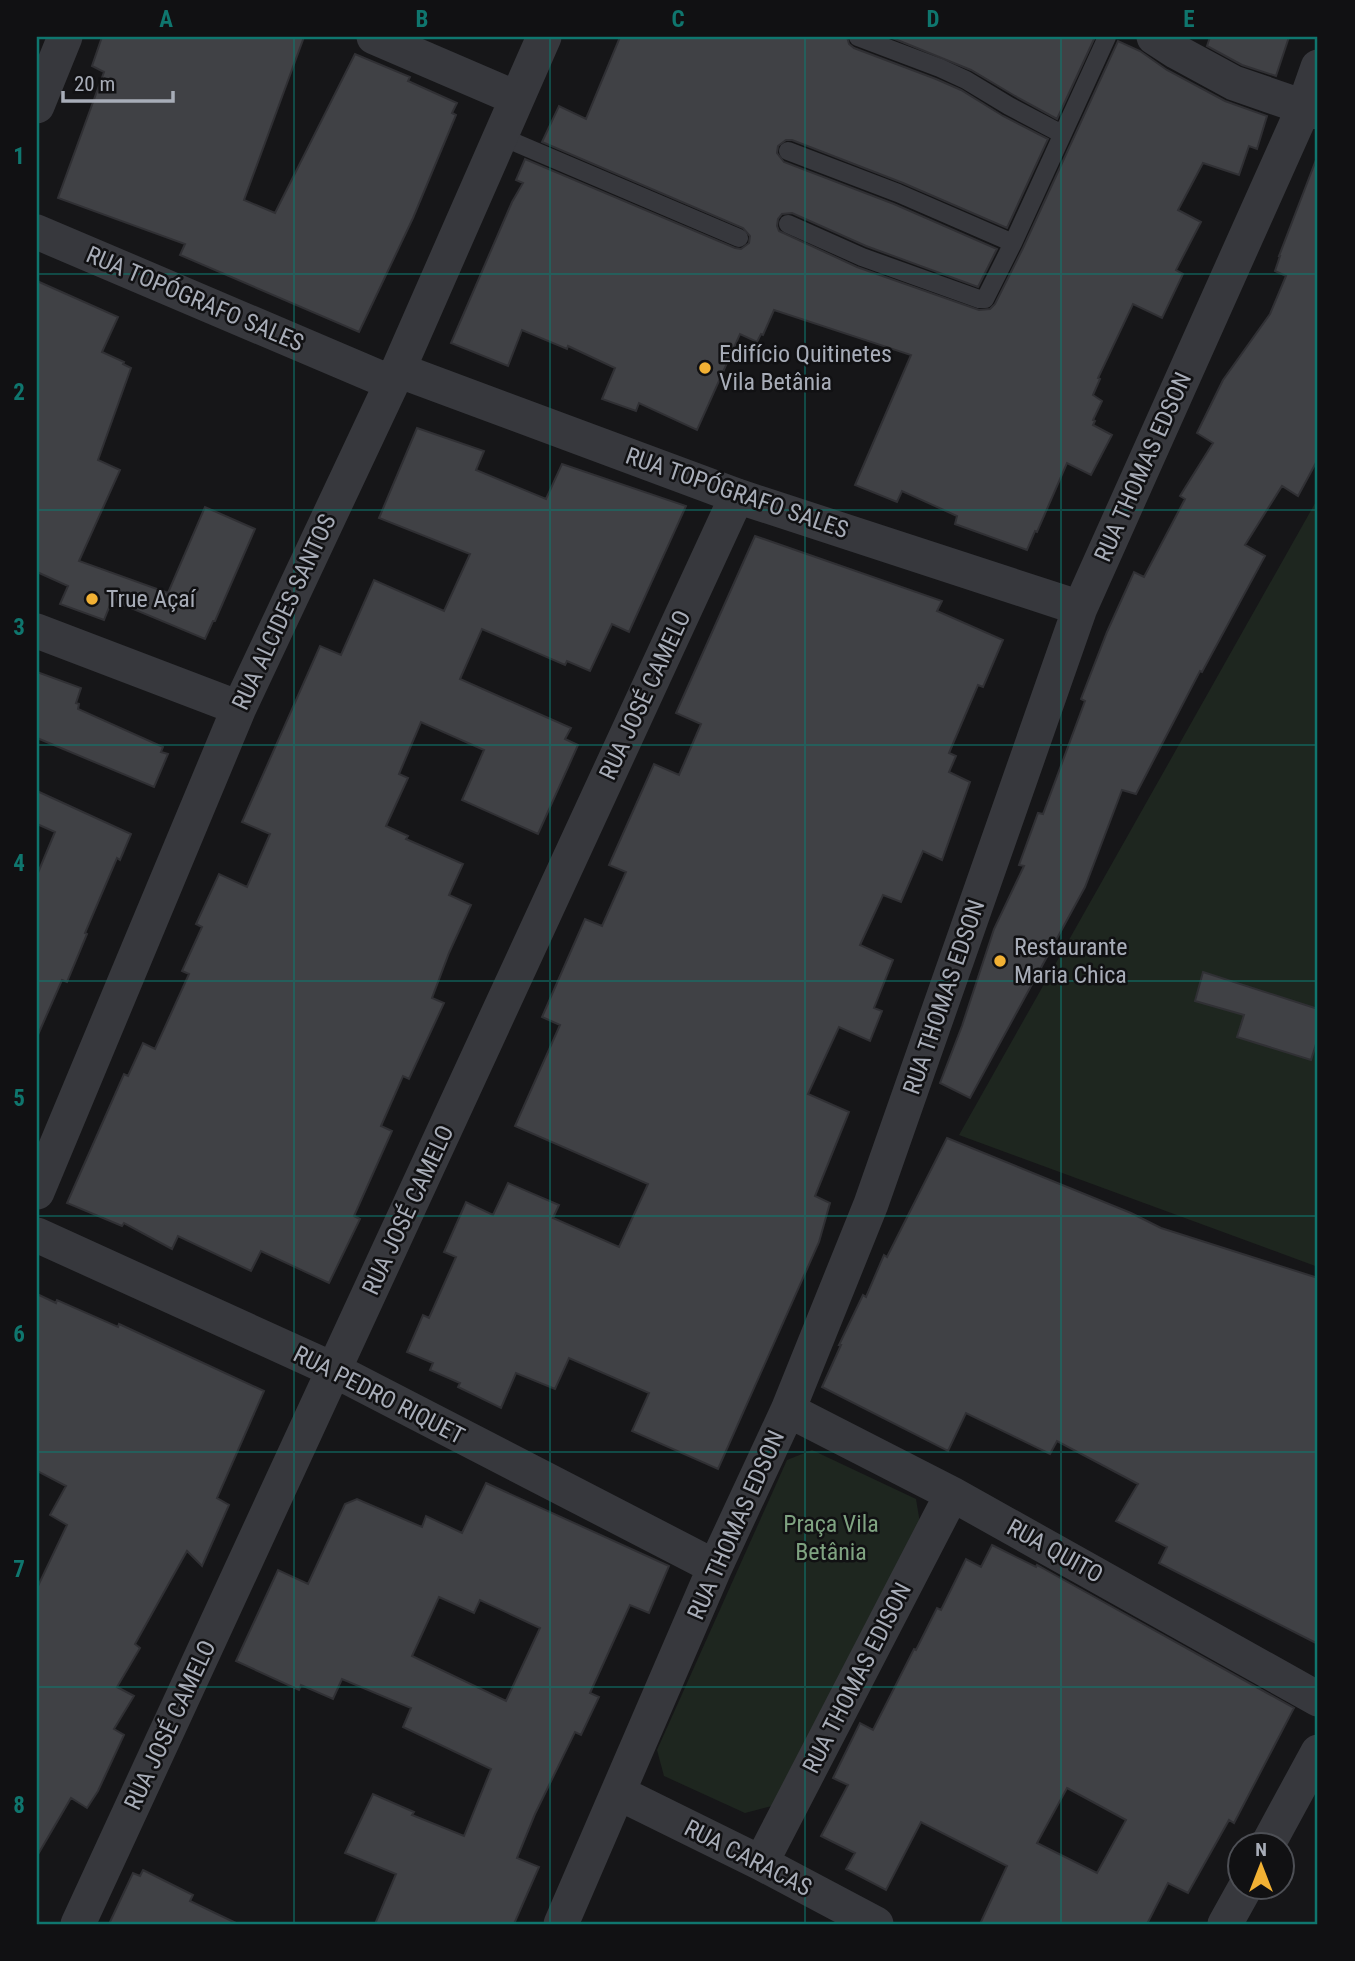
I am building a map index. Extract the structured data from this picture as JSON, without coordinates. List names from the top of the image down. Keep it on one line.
{"streets":{"street":["RUA TOPÓGRAFO SALES","RUA THOMAS EDSON","RUA ALCIDES SANTOS","RUA JOSÉ CAMELO","RUA PEDRO RIQUET","RUA QUITO","RUA THOMAS EDISON","RUA CARACAS"]},"crossings":[["RUA TOPÓGRAFO SALES","RUA THOMAS EDSON"],["RUA TOPÓGRAFO SALES","RUA ALCIDES SANTOS"],["RUA TOPÓGRAFO SALES","RUA JOSÉ CAMELO"],["RUA THOMAS EDSON","RUA PEDRO RIQUET"],["RUA THOMAS EDSON","RUA QUITO"],["RUA THOMAS EDSON","RUA CARACAS"],["RUA JOSÉ CAMELO","RUA PEDRO RIQUET"],["RUA QUITO","RUA THOMAS EDISON"],["RUA THOMAS EDISON","RUA CARACAS"]],"parks":["Praça Vila Betânia"],"places":["Edifício Quitinetes Vila Betânia","True Açaí","Restaurante Maria Chica"],"scale_bar":"20 m","north":"top","grid":{"columns":["A","B","C","D","E"],"rows":["1","2","3","4","5","6","7","8"]}}
